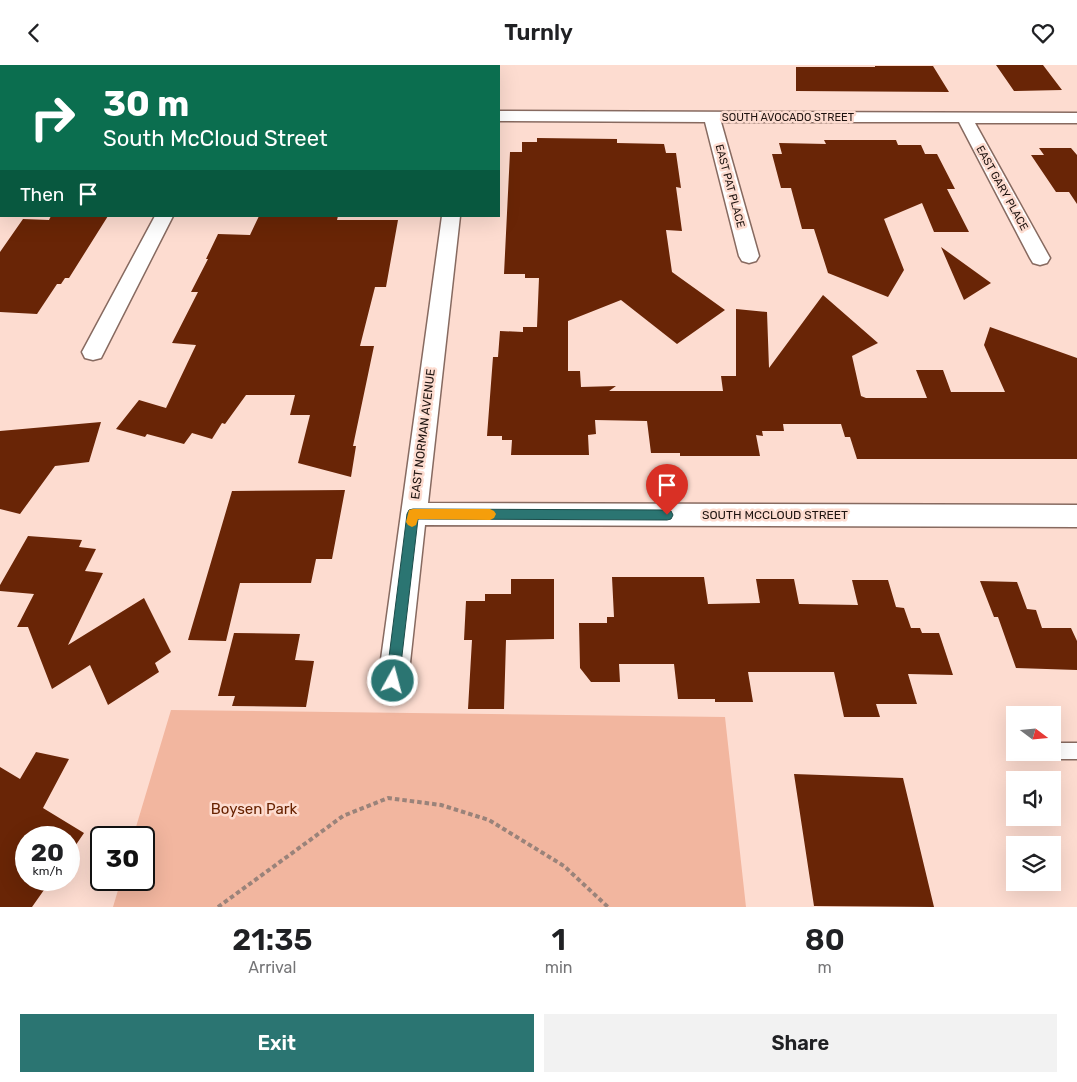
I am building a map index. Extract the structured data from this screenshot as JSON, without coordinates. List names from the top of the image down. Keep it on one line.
{"streets":{"street":["SOUTH AVOCADO STREET","EAST PAT PLACE","EAST GARY PLACE","EAST NORMAN AVENUE","SOUTH MCCLOUD STREET"]},"crossings":[["SOUTH AVOCADO STREET","EAST PAT PLACE"],["SOUTH AVOCADO STREET","EAST GARY PLACE"],["EAST NORMAN AVENUE","SOUTH MCCLOUD STREET"]],"parks":["Boysen Park"],"north":"right","page":{"header":"Turnly","turn":["30 m","South McCloud Street"],"then":"Then","speed":"20 km/h","limit":"30","eta":["21:35","Arrival","1","min","80","m"],"buttons":["Exit","Share"]}}
